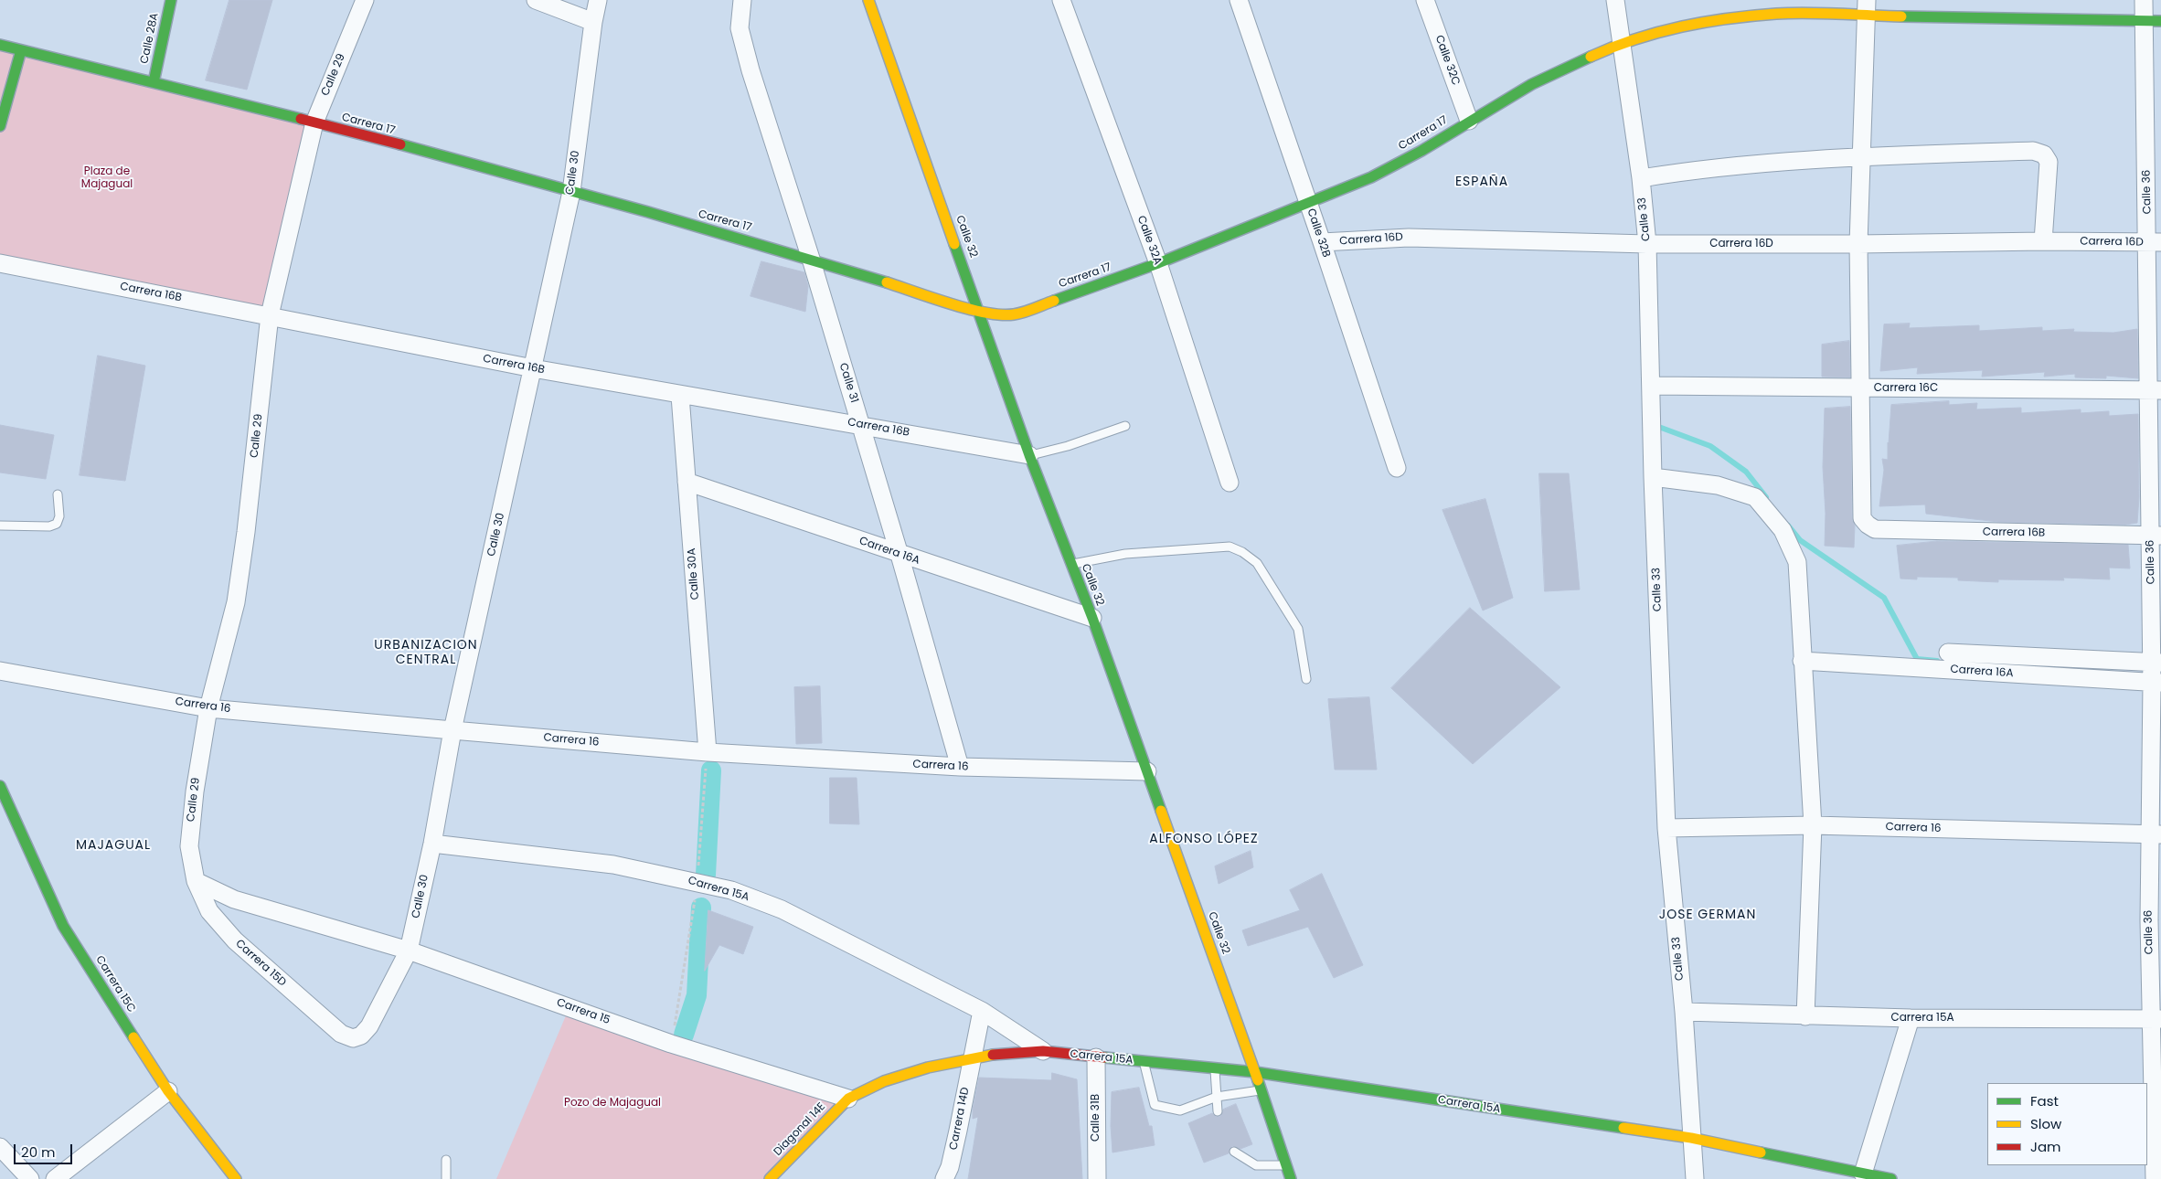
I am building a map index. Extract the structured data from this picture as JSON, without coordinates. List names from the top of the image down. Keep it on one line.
{"streets":{"street":["Calle 28A","Calle 32C","Calle 29","Carrera 17","Calle 30","Calle 36","Calle 33","Calle 32B","Calle 32","Carrera 16D","Calle 32A","Carrera 16B","Calle 31","Carrera 16C","Carrera 16A","Calle 30A","Carrera 16","Carrera 15A","Carrera 15D","Carrera 15C","Carrera 15","Calle 31B","Carrera 14D","Diagonal 14E"]},"crossings":[["Calle 28A","Carrera 17"],["Calle 32C","Carrera 17"],["Calle 29","Carrera 17"],["Calle 29","Carrera 16B"],["Calle 29","Carrera 16"],["Calle 29","Carrera 15D"],["Calle 29","Carrera 15"],["Carrera 17","Calle 30"],["Carrera 17","Calle 36"],["Carrera 17","Calle 33"],["Carrera 17","Calle 32B"],["Carrera 17","Calle 32"],["Carrera 17","Calle 32A"],["Carrera 17","Calle 31"],["Calle 30","Carrera 16B"],["Calle 30","Carrera 16"],["Calle 30","Carrera 15A"],["Calle 30","Carrera 15D"],["Calle 30","Carrera 15"],["Calle 36","Carrera 16D"],["Calle 36","Carrera 16B"],["Calle 36","Carrera 16C"],["Calle 36","Carrera 16A"],["Calle 36","Carrera 16"],["Calle 36","Carrera 15A"],["Calle 33","Carrera 16D"],["Calle 33","Carrera 16C"],["Calle 33","Carrera 16"],["Calle 33","Carrera 15A"],["Calle 32B","Carrera 16D"],["Calle 32","Carrera 16B"],["Calle 32","Carrera 16A"],["Calle 32","Carrera 16"],["Calle 32","Carrera 15A"],["Carrera 16B","Calle 31"],["Carrera 16B","Carrera 16C"],["Carrera 16B","Calle 30A"],["Calle 31","Carrera 16A"],["Calle 31","Carrera 16"],["Carrera 16A","Calle 30A"],["Calle 30A","Carrera 16"],["Carrera 15A","Calle 31B"],["Carrera 15A","Carrera 14D"],["Carrera 15D","Carrera 15"],["Carrera 15","Diagonal 14E"]],"districts":["ESPAÑA","URBANIZACION CENTRAL","ALFONSO LÓPEZ","MAJAGUAL","JOSE GERMAN"],"parks":["Plaza de Majagual","Pozo de Majagual"],"legend":["Fast","Slow","Jam"],"scale_bar":"20 m"}
